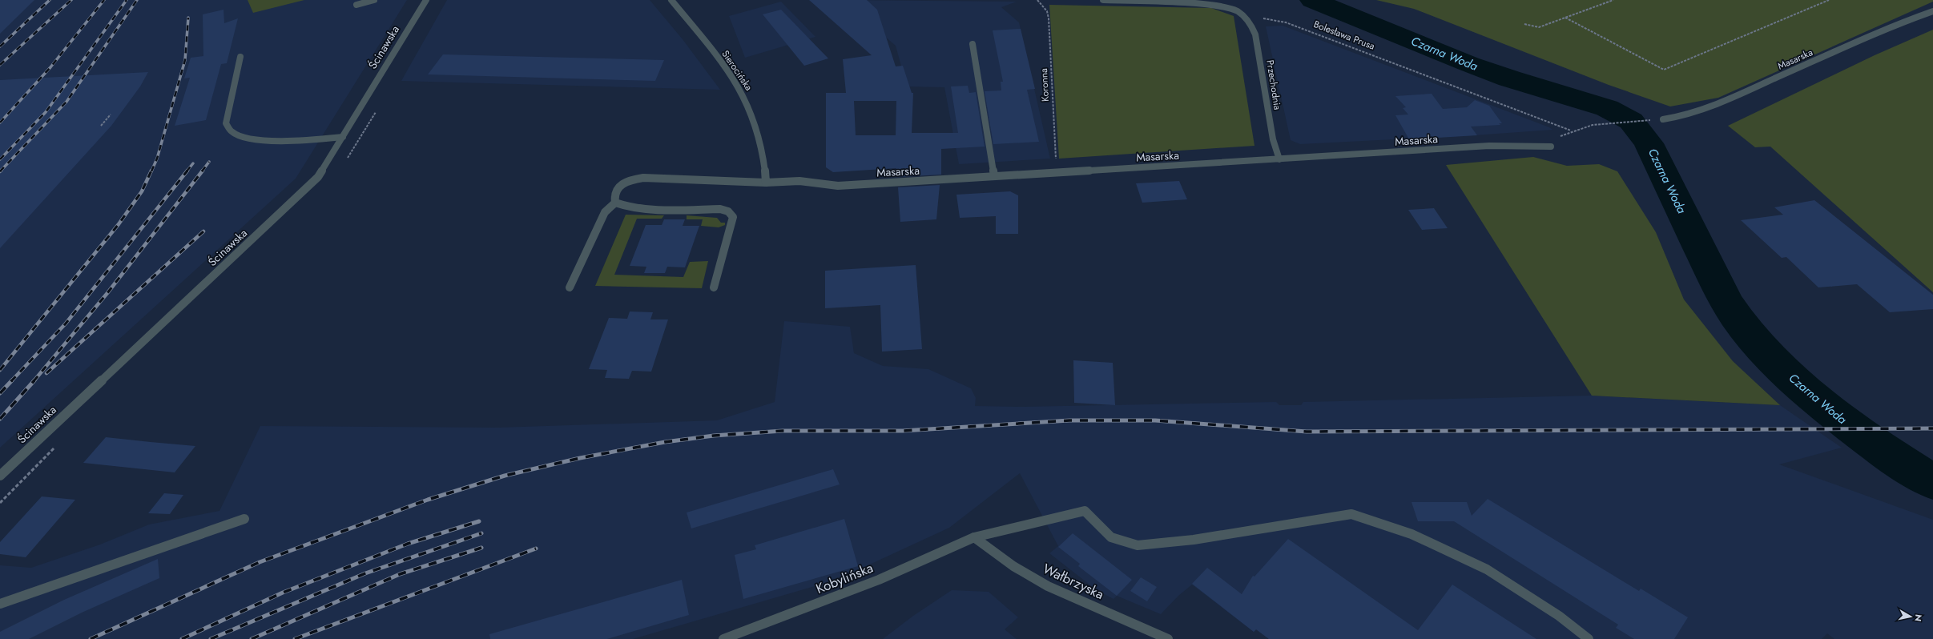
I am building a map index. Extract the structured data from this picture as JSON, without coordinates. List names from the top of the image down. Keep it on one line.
{"streets":{"street":["Ścinawska","Masarska","Sierocińska","Przechodnia","Kobylińska","Wałbrzyska"],"path":["Bolesława Prusa","Koronna"]},"crossings":[["Bolesława Prusa","Przechodnia"],["Masarska","Sierocińska"],["Masarska","Koronna"],["Masarska","Przechodnia"],["Kobylińska","Wałbrzyska"]],"water":["Czarna Woda"],"north":"right"}
